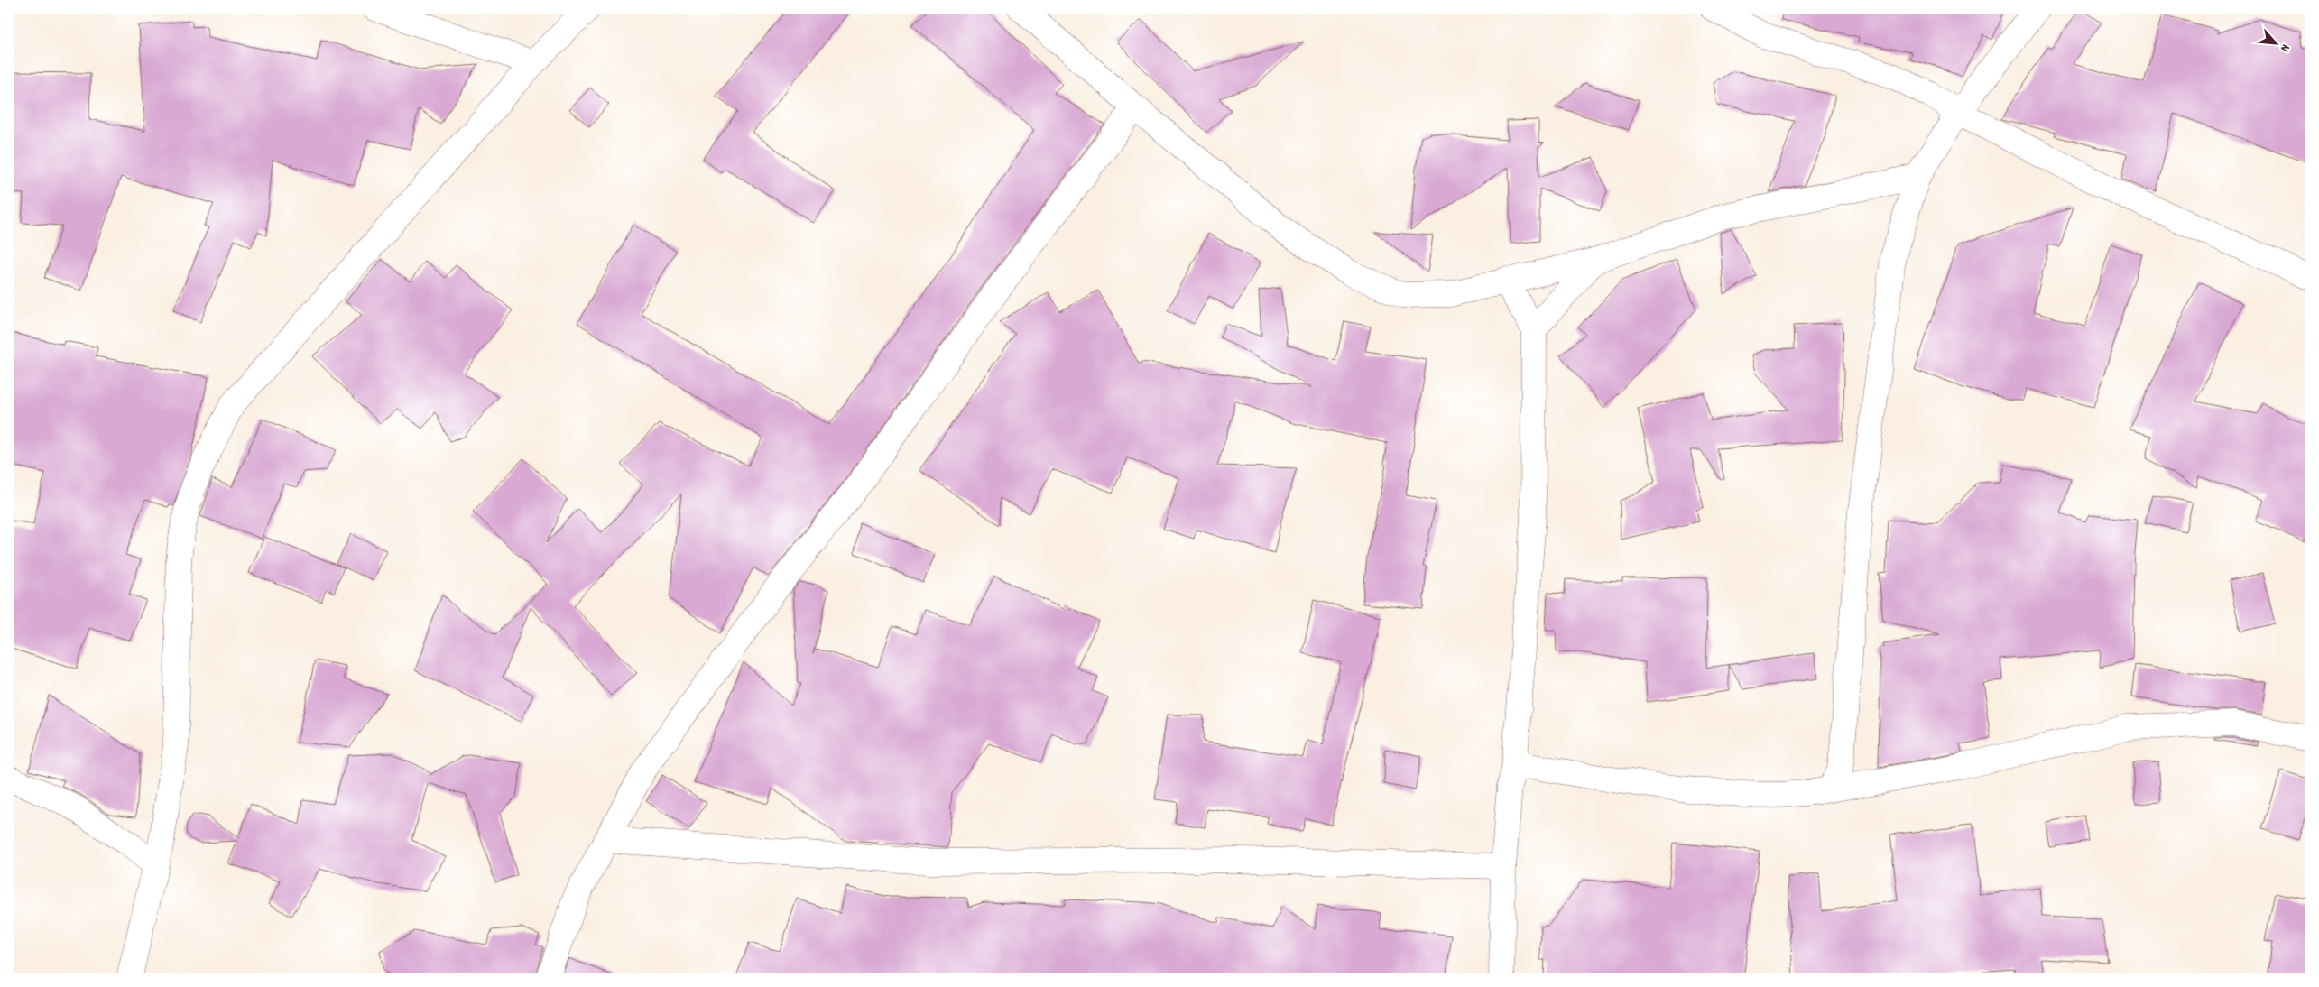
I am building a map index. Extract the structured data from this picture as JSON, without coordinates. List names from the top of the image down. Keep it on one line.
{"north":"bottom right"}
